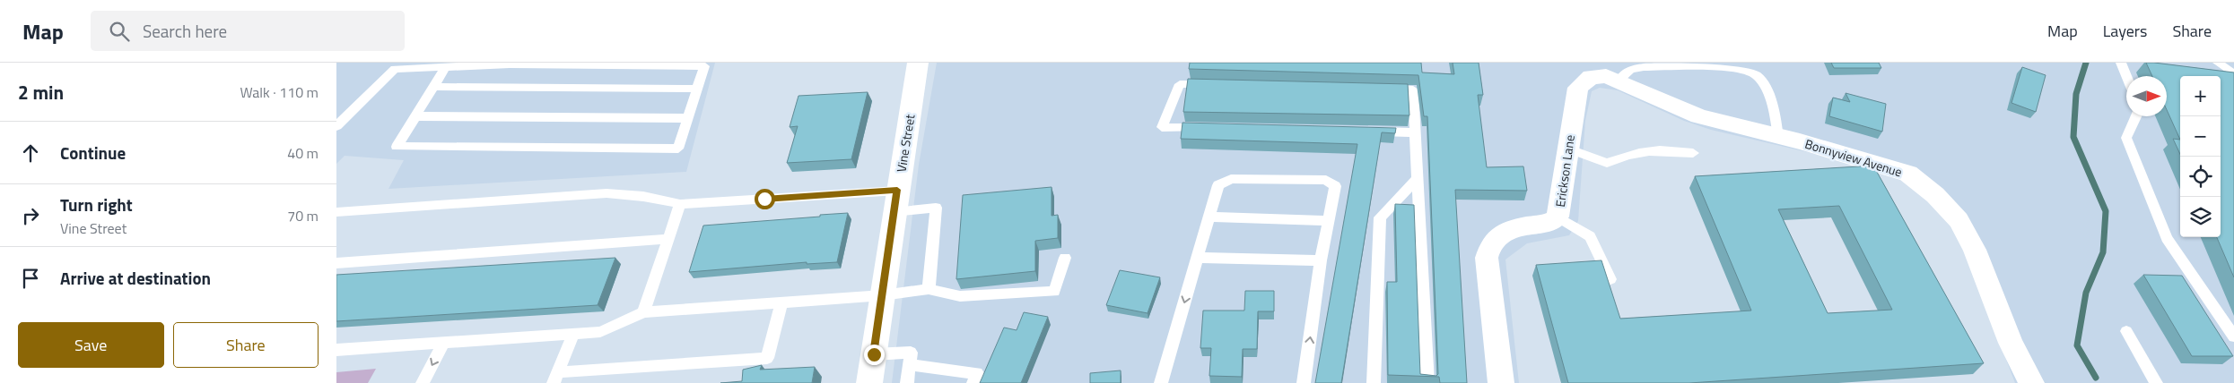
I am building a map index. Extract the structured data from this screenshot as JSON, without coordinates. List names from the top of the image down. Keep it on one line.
{"streets":{"street":["Vine Street","Bonnyview Avenue","Erickson Lane"]},"crossings":[["Bonnyview Avenue","Erickson Lane"]],"north":"right","page":{"header":"Map","search":"Search here","nav":["Map","Layers","Share"],"heading":["2 min","Walk · 110 m"],"map_buttons":["+","−"],"list":[["Continue","40 m"],["Turn right","Vine Street","70 m"],"Arrive at destination"],"buttons":["Save","Share"]}}
